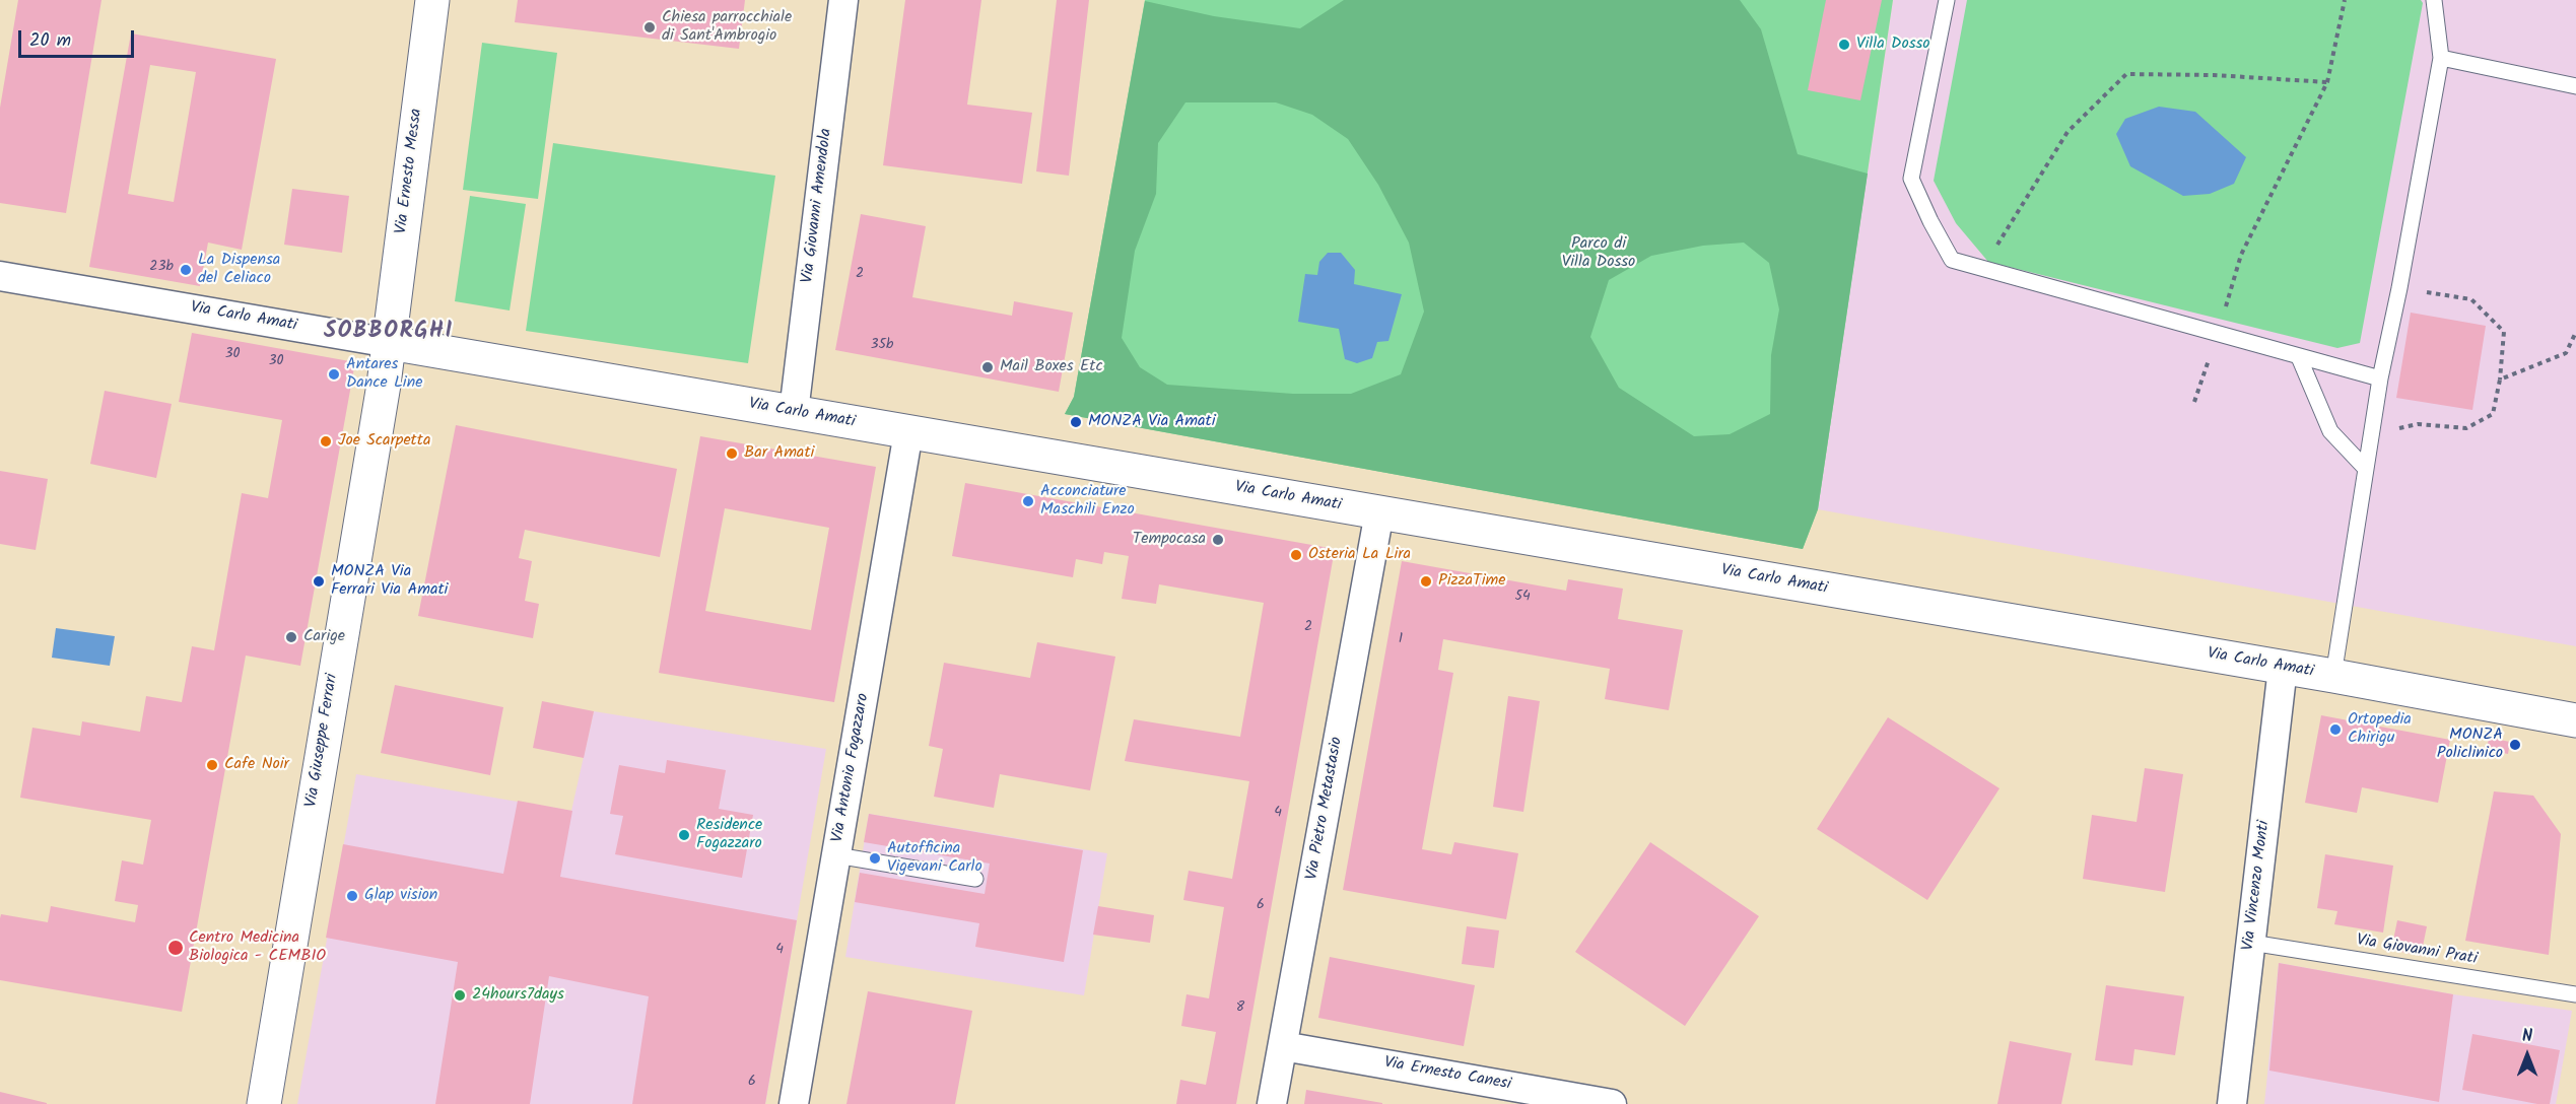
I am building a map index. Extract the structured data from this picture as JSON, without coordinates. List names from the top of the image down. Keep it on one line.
{"streets":{"street":["Via Ernesto Messa","Via Giovanni Amendola","Via Carlo Amati","Via Giuseppe Ferrari","Via Antonio Fogazzaro","Via Pietro Metastasio","Via Vincenzo Monti","Via Ernesto Canesi"],"lane":["Via Giovanni Prati"]},"crossings":[["Via Ernesto Messa","Via Carlo Amati"],["Via Ernesto Messa","Via Giuseppe Ferrari"],["Via Giovanni Amendola","Via Carlo Amati"],["Via Carlo Amati","Via Giuseppe Ferrari"],["Via Carlo Amati","Via Antonio Fogazzaro"],["Via Carlo Amati","Via Pietro Metastasio"],["Via Carlo Amati","Via Vincenzo Monti"],["Via Pietro Metastasio","Via Ernesto Canesi"],["Via Vincenzo Monti","Via Giovanni Prati"]],"districts":["SOBBORGHI"],"parks":["Parco di Villa Dosso"],"places":["Chiesa parrocchiale di Sant'Ambrogio","Villa Dosso","La Dispensa del Celiaco","Mail Boxes Etc","Antares Dance Line","MONZA Via Amati","Joe Scarpetta","Bar Amati","Acconciature Maschili Enzo","Tempocasa","Osteria La Lira","MONZA Via Ferrari Via Amati","PizzaTime","Carige","Ortopedia Chirigu","MONZA Policlinico","Cafe Noir","Residence Fogazzaro","Autofficina Vigevani Carlo","Glap vision","Centro Medicina Biologica - CEMBIO","24hours7days"],"house_numbers":["23b","2","35b","30","30","54","2","1","4","6","4","8","6"],"scale_bar":"20 m","north":"top"}
